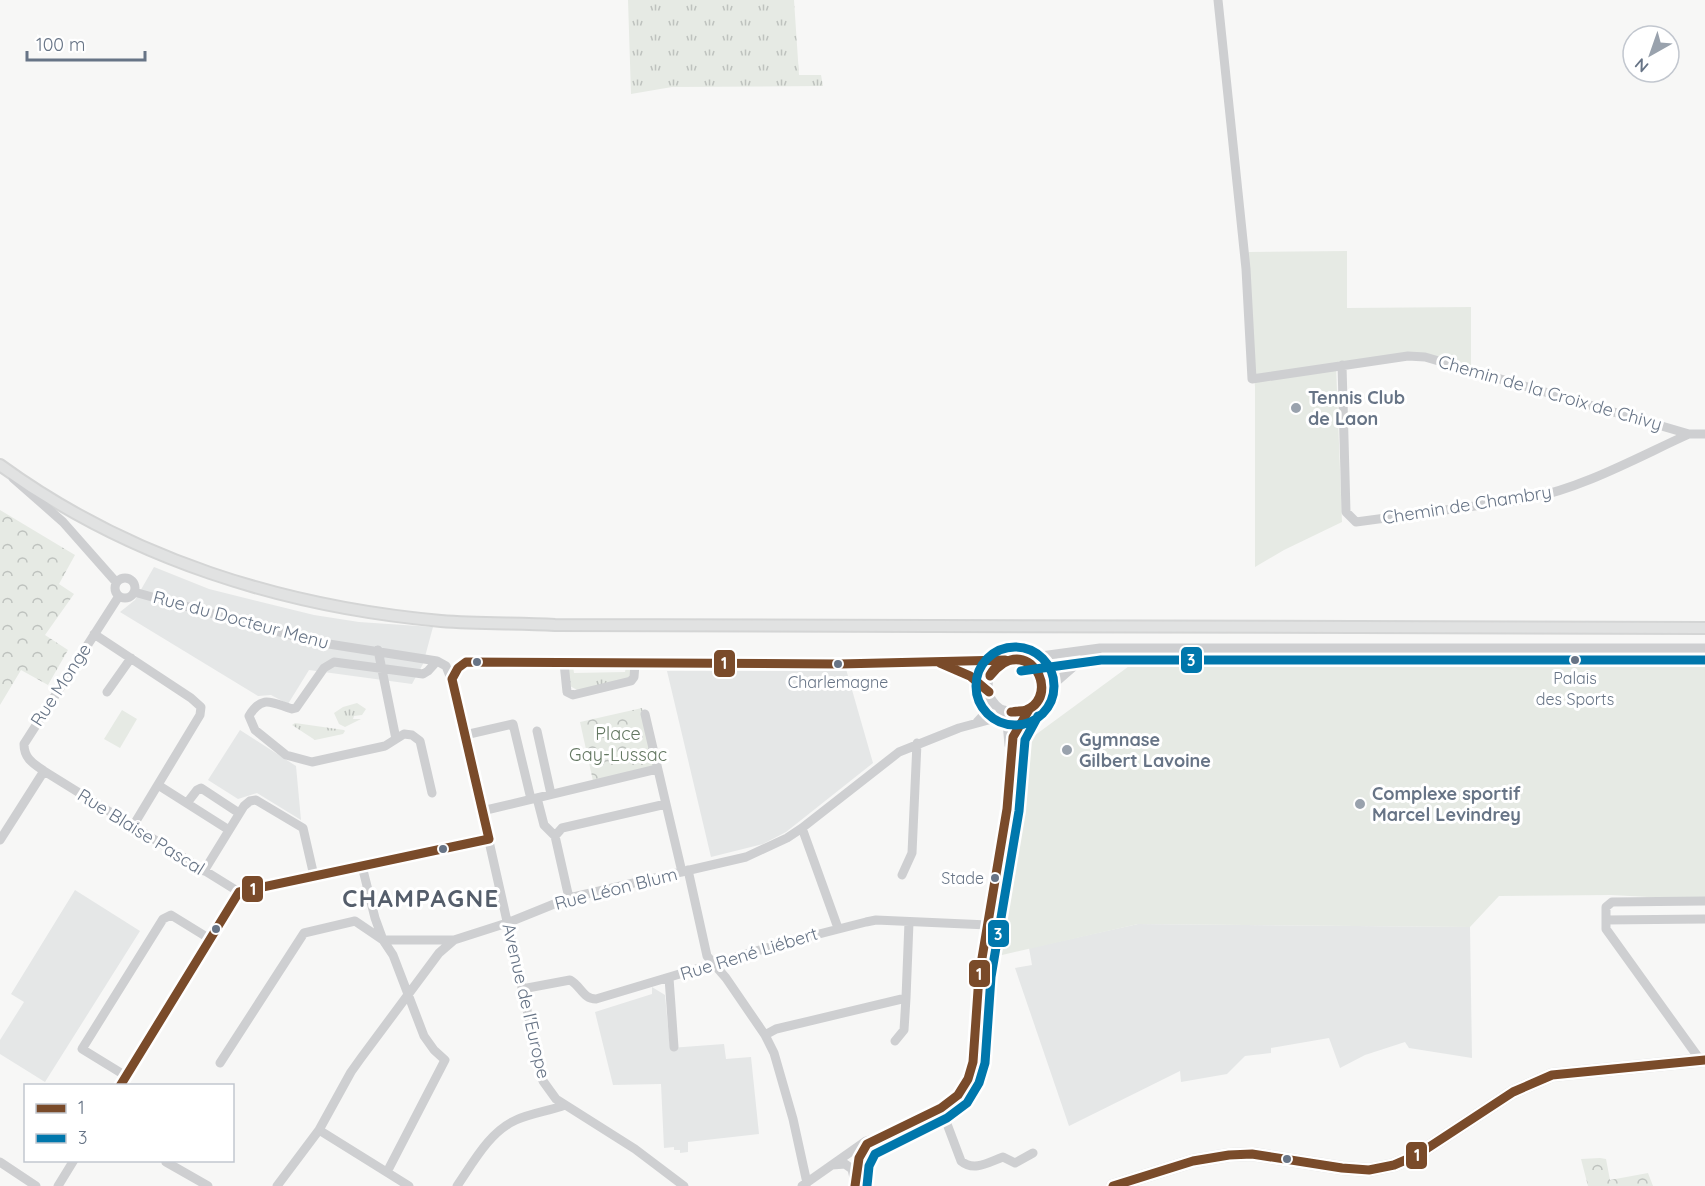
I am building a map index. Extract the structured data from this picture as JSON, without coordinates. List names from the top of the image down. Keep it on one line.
{"streets":{"street":["Chemin de la Croix de Chivy","Chemin de Chambry","Rue du Docteur Menu","Rue Monge","Rue Blaise Pascal","Rue Léon Blum","Rue René Liébert","Avenue de l'Europe"]},"crossings":[["Chemin de la Croix de Chivy","Chemin de Chambry"],["Rue du Docteur Menu","Rue Monge"],["Rue Monge","Rue Blaise Pascal"],["Rue Léon Blum","Avenue de l'Europe"],["Rue René Liébert","Avenue de l'Europe"]],"districts":["CHAMPAGNE"],"parks":["Place Gay-Lussac"],"places":["Tennis Club de Laon","Palais des Sports","Charlemagne","Gymnase Gilbert Lavoine","Complexe sportif Marcel Levindrey","Stade"],"lines":["transit line 3","transit line 1"],"legend":["1","3"],"scale_bar":"100 m","north":"bottom left"}
